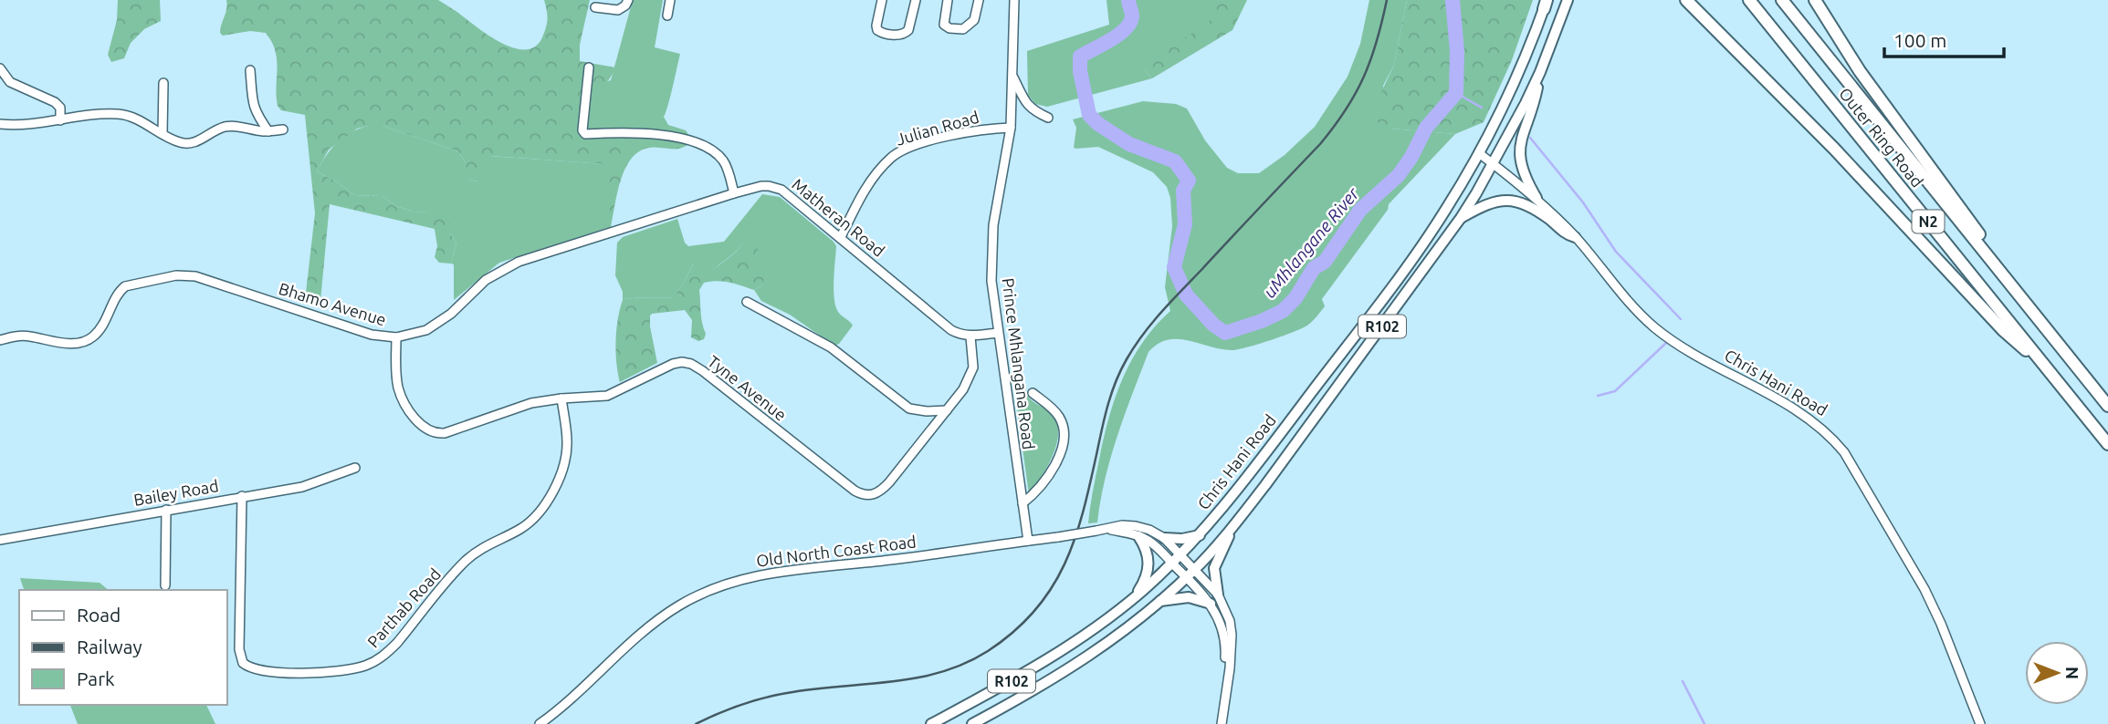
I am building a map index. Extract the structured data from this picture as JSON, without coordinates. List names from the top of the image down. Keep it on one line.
{"streets":{"highway":["Outer Ring Road","N2"],"main road":["R102","Chris Hani Road"],"street":["Julian Road","Matheran Road","Bhamo Avenue","Prince Mhlangana Road","Tyne Avenue","Bailey Road","Old North Coast Road","Parthab Road"]},"crossings":[["Julian Road","Matheran Road"],["Julian Road","Prince Mhlangana Road"],["Matheran Road","Bhamo Avenue"],["Matheran Road","Tyne Avenue"],["Bhamo Avenue","Tyne Avenue"],["R102","Chris Hani Road"],["R102","Old North Coast Road"],["Prince Mhlangana Road","Old North Coast Road"],["Chris Hani Road","Old North Coast Road"],["Tyne Avenue","Parthab Road"],["Bailey Road","Parthab Road"]],"water":["uMhlangane River"],"legend":["Road","Railway","Park"],"scale_bar":"100 m","north":"right"}
